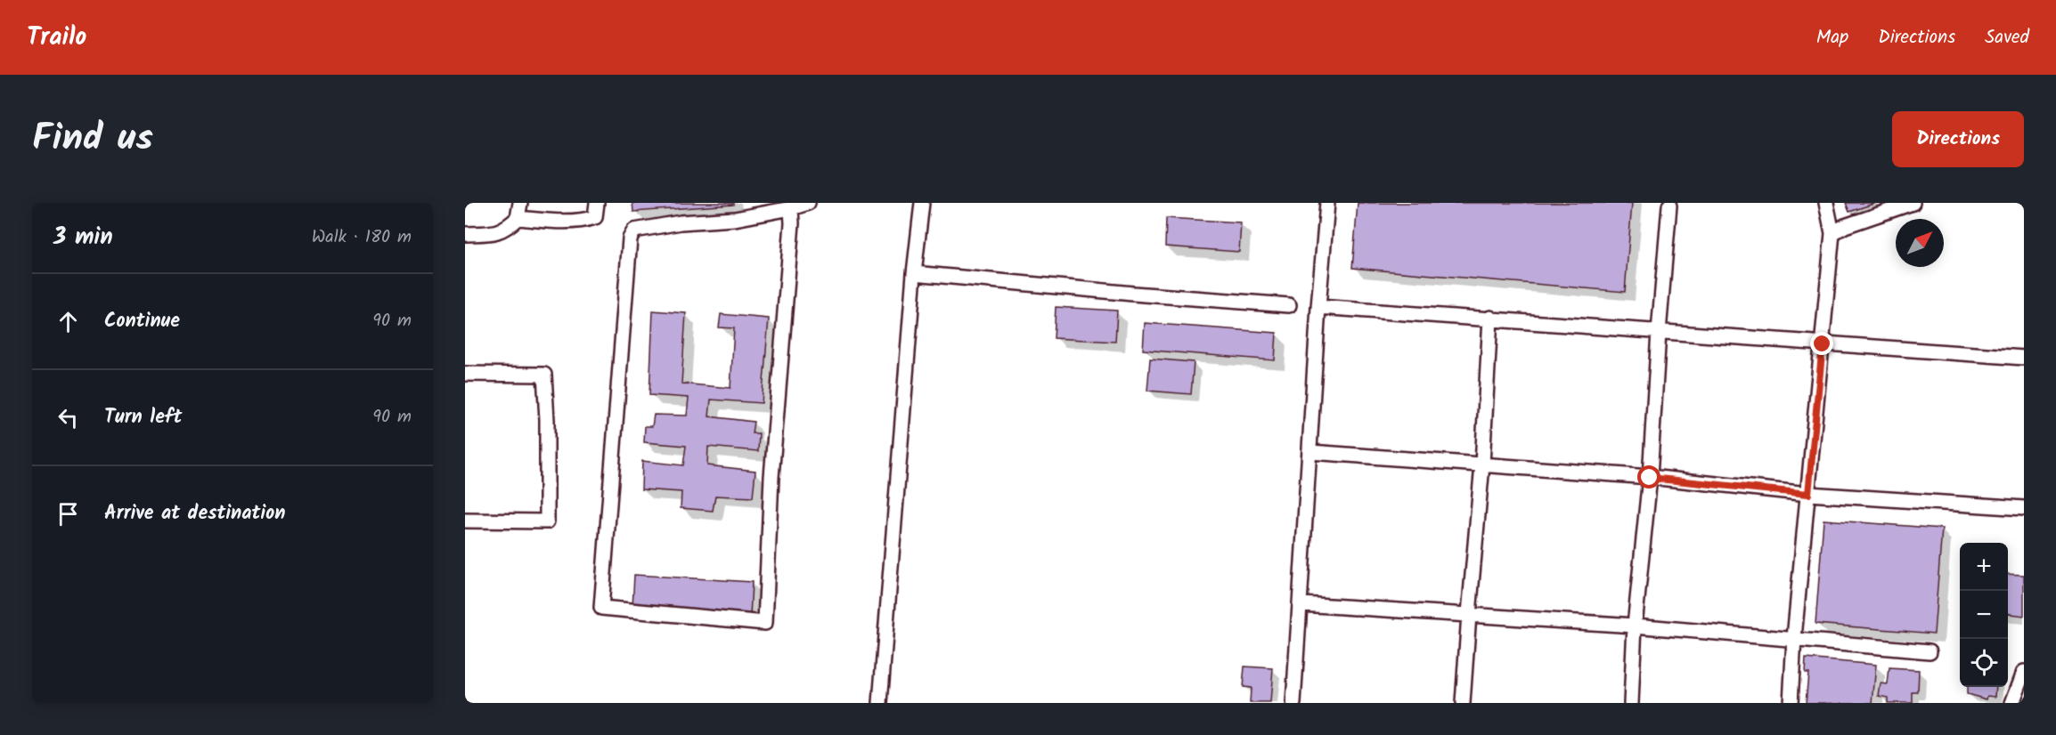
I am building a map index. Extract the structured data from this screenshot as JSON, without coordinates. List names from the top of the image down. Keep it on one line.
{"north":"top right","page":{"header":"Trailo","nav":["Map","Directions","Saved"],"title":"Find us","buttons":"Directions","heading":["3 min","Walk · 180 m"],"list":[["Continue","90 m"],["Turn left","90 m"],"Arrive at destination"],"map_buttons":["+","−"]}}
